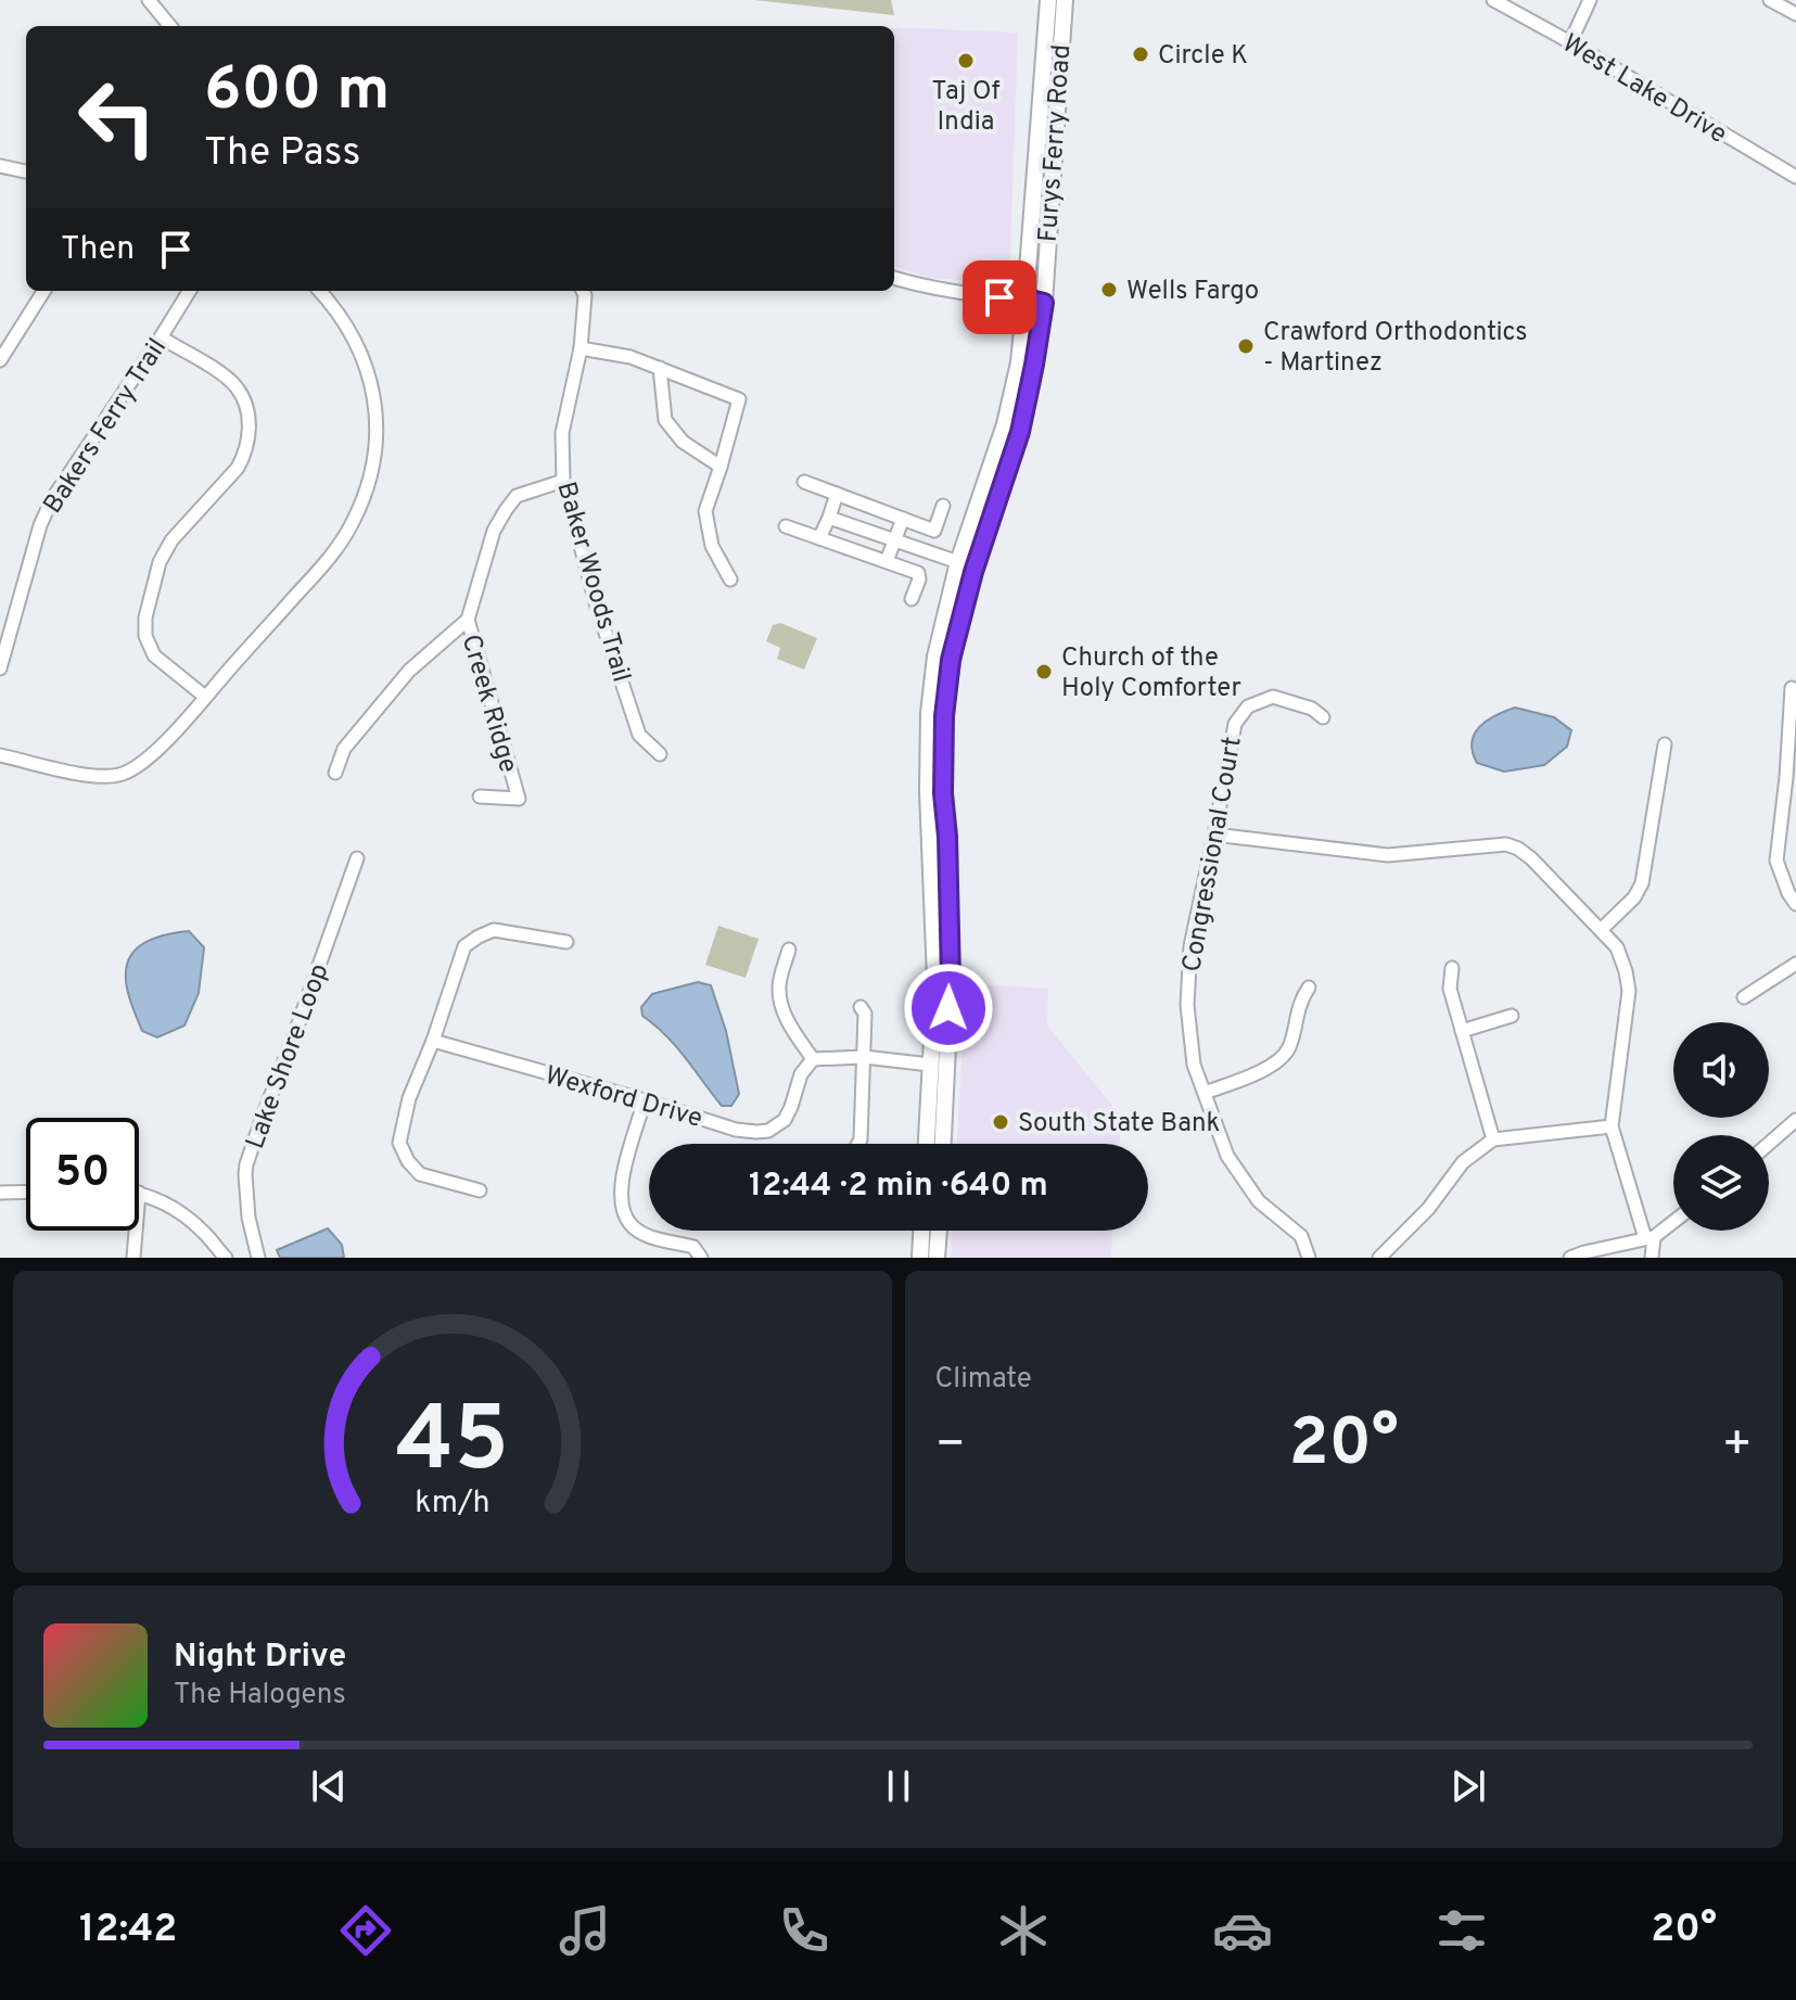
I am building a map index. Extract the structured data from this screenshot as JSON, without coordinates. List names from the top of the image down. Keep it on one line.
{"streets":{"main road":["Furys Ferry Road"],"street":["West Lake Drive","Bakers Ferry Trail","Baker Woods Trail","Creek Ridge","Congressional Court","Lake Shore Loop","Wexford Drive"]},"places":["Circle K","Taj Of India","Wells Fargo","Crawford Orthodontics - Martinez","Church of the Holy Comforter","South State Bank"],"page":{"turn":["600 m","The Pass"],"then":"Then","limit":"50","trip":"12:44 · 2 min · 640 m","tile":"Climate","heat":["−","20°","+"],"song":["Night Drive","The Halogens"],"tabs":["12:42","20°"],"gauge":["45","km/h"]}}
